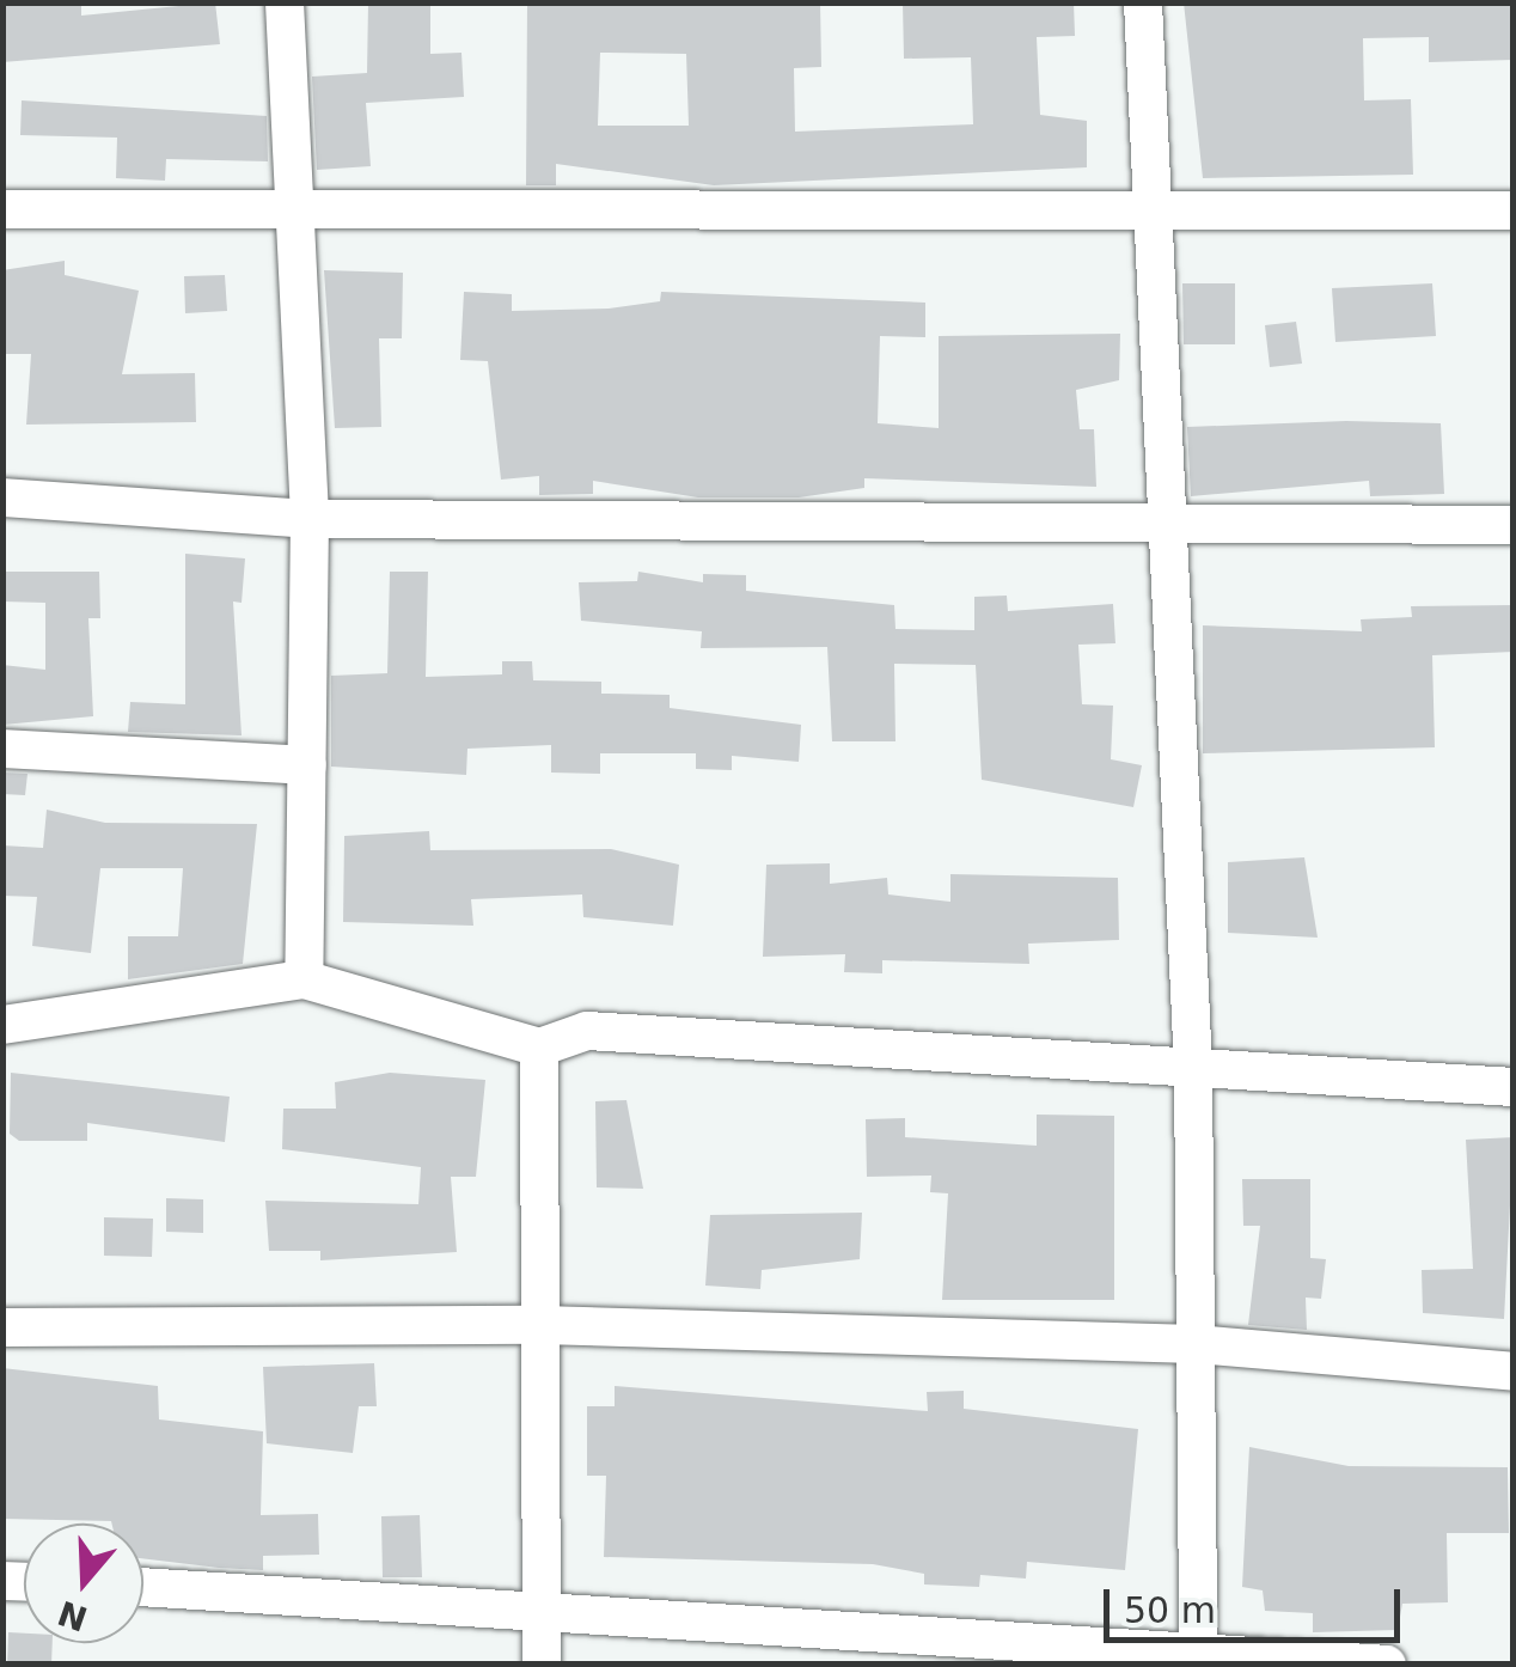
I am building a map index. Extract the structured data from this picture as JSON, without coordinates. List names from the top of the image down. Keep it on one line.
{"scale_bar":"50 m","north":"bottom"}
